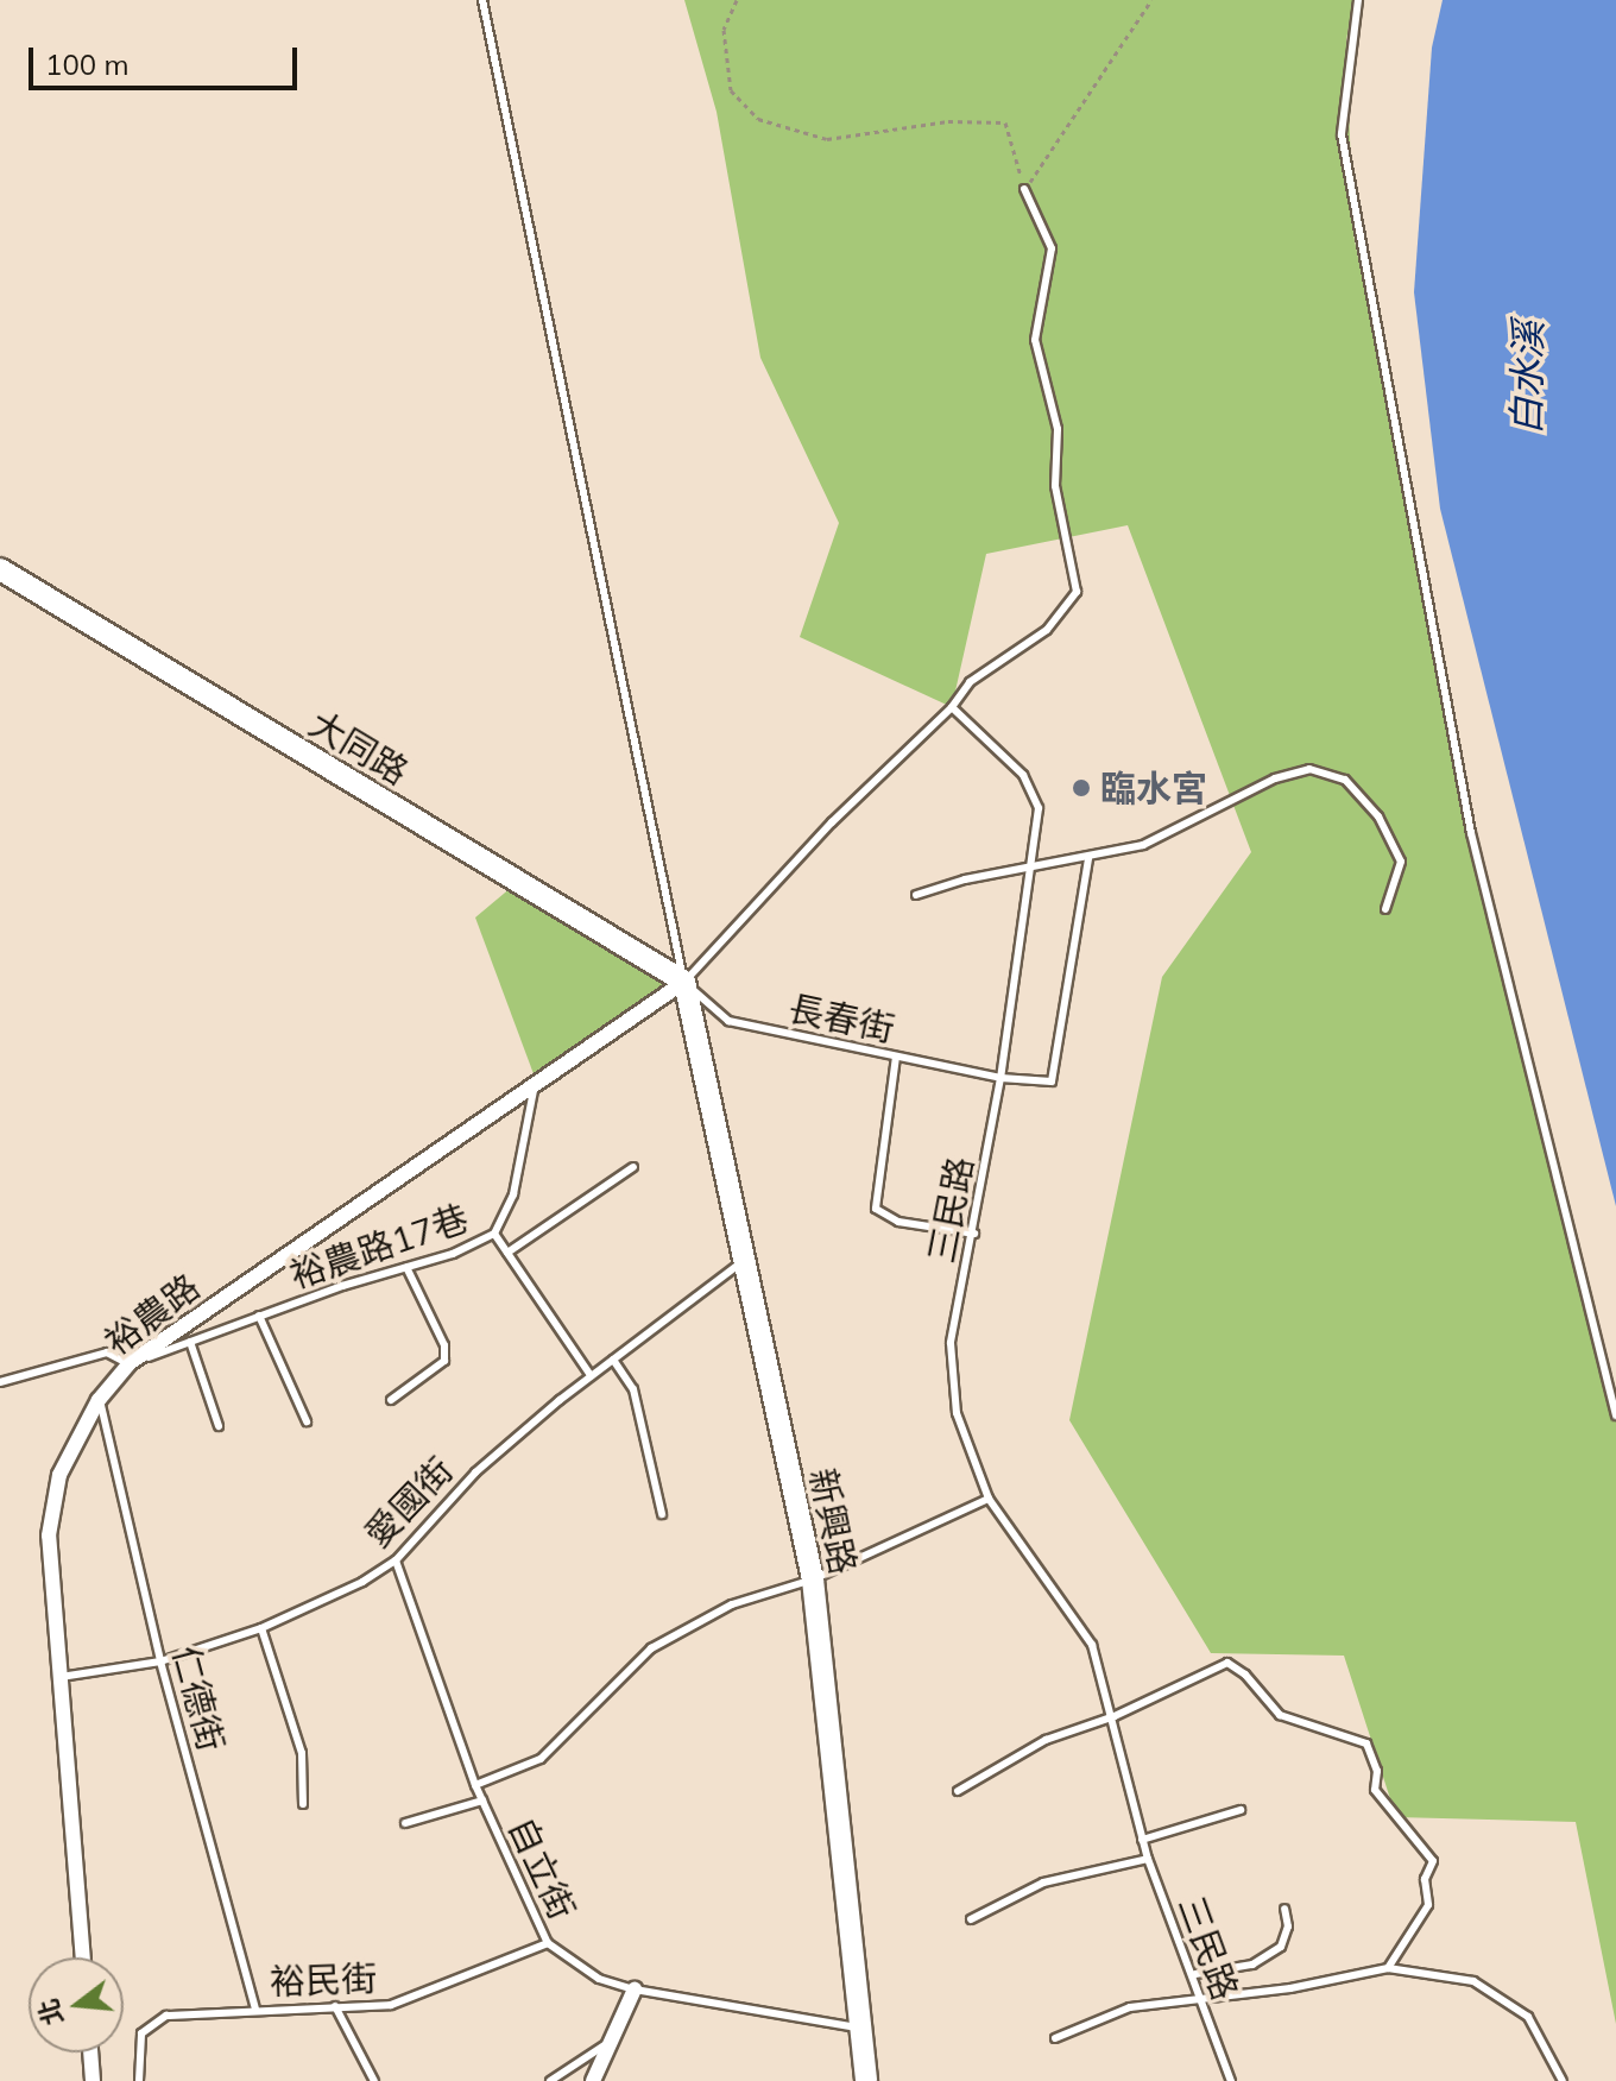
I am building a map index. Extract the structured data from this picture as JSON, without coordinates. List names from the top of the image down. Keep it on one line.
{"streets":{"street":["大同路","裕農路","新興路"],"lane":["長春街","三民路","裕農路17巷","愛國街","仁德街","自立街","裕民街"]},"crossings":[["大同路","長春街"],["大同路","裕農路"],["大同路","新興路"],["長春街","三民路"],["長春街","裕農路"],["長春街","新興路"],["裕農路17巷","裕農路"],["裕農路","愛國街"],["裕農路","新興路"],["裕農路","仁德街"],["愛國街","新興路"],["愛國街","仁德街"],["愛國街","自立街"],["新興路","自立街"],["仁德街","裕民街"],["自立街","裕民街"]],"water":["白水溪"],"places":["臨水宮"],"scale_bar":"100 m","north":"left"}
